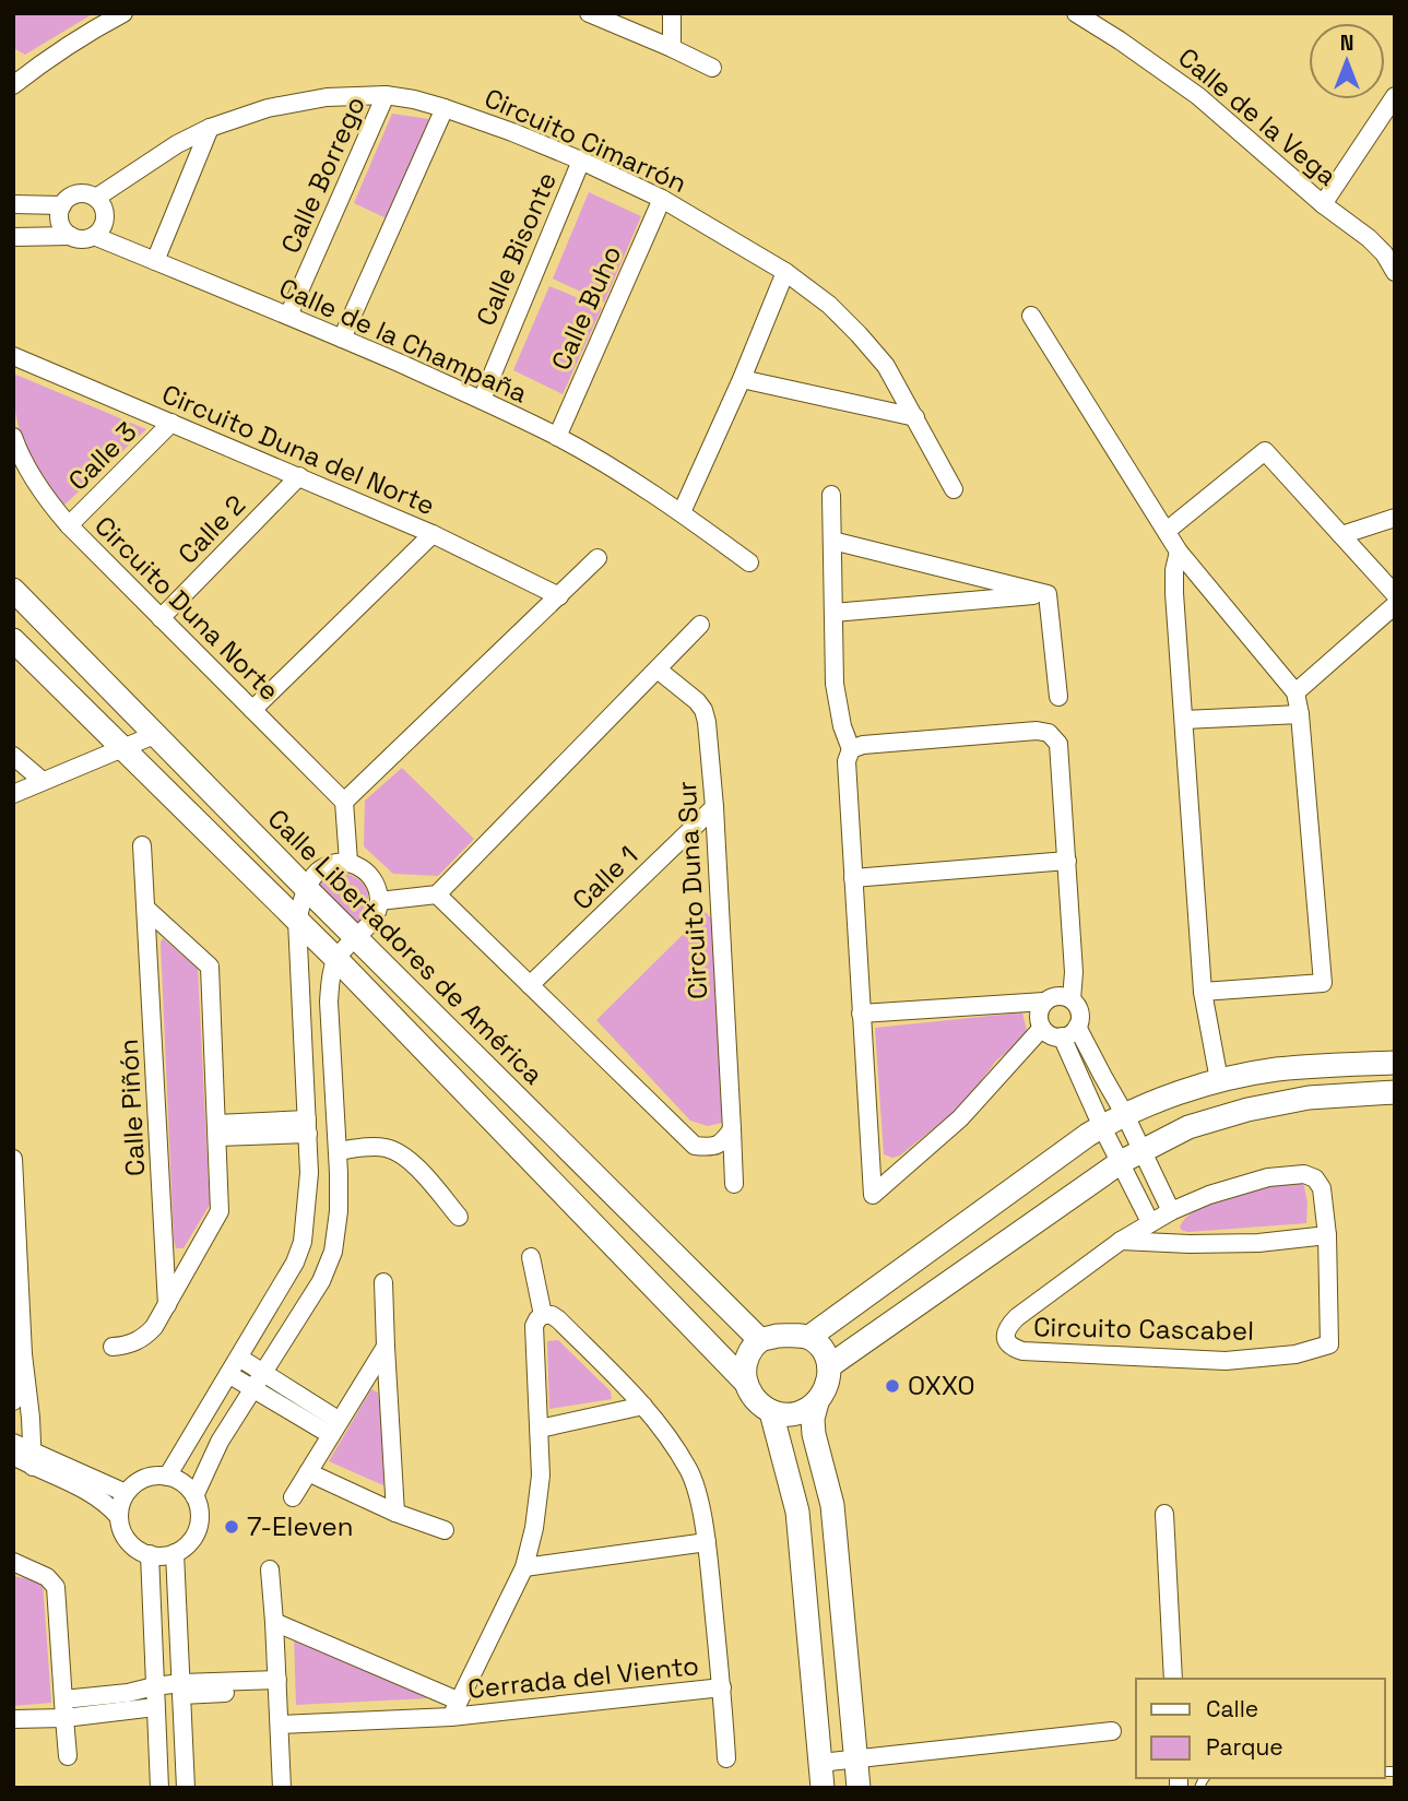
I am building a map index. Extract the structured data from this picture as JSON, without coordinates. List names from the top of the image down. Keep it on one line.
{"streets":{"street":["Calle de la Vega","Circuito Cimarrón","Calle Borrego","Calle Bisonte","Calle Buho","Calle de la Champaña","Circuito Duna del Norte","Calle 3","Calle 2","Circuito Duna Norte","Calle 1","Circuito Duna Sur","Calle Libertadores de América","Calle Piñón","Circuito Cascabel","Cerrada del Viento"]},"crossings":[["Circuito Cimarrón","Calle Borrego"],["Circuito Cimarrón","Calle Bisonte"],["Circuito Cimarrón","Calle Buho"],["Circuito Cimarrón","Calle de la Champaña"],["Calle Borrego","Calle de la Champaña"],["Calle Bisonte","Calle de la Champaña"],["Calle Buho","Calle de la Champaña"],["Circuito Duna del Norte","Calle 3"],["Circuito Duna del Norte","Calle 2"],["Calle 3","Circuito Duna Norte"],["Calle 2","Circuito Duna Norte"],["Calle 1","Circuito Duna Sur"]],"places":["OXXO","7-Eleven"],"legend":["Calle","Parque"],"north":"top"}
